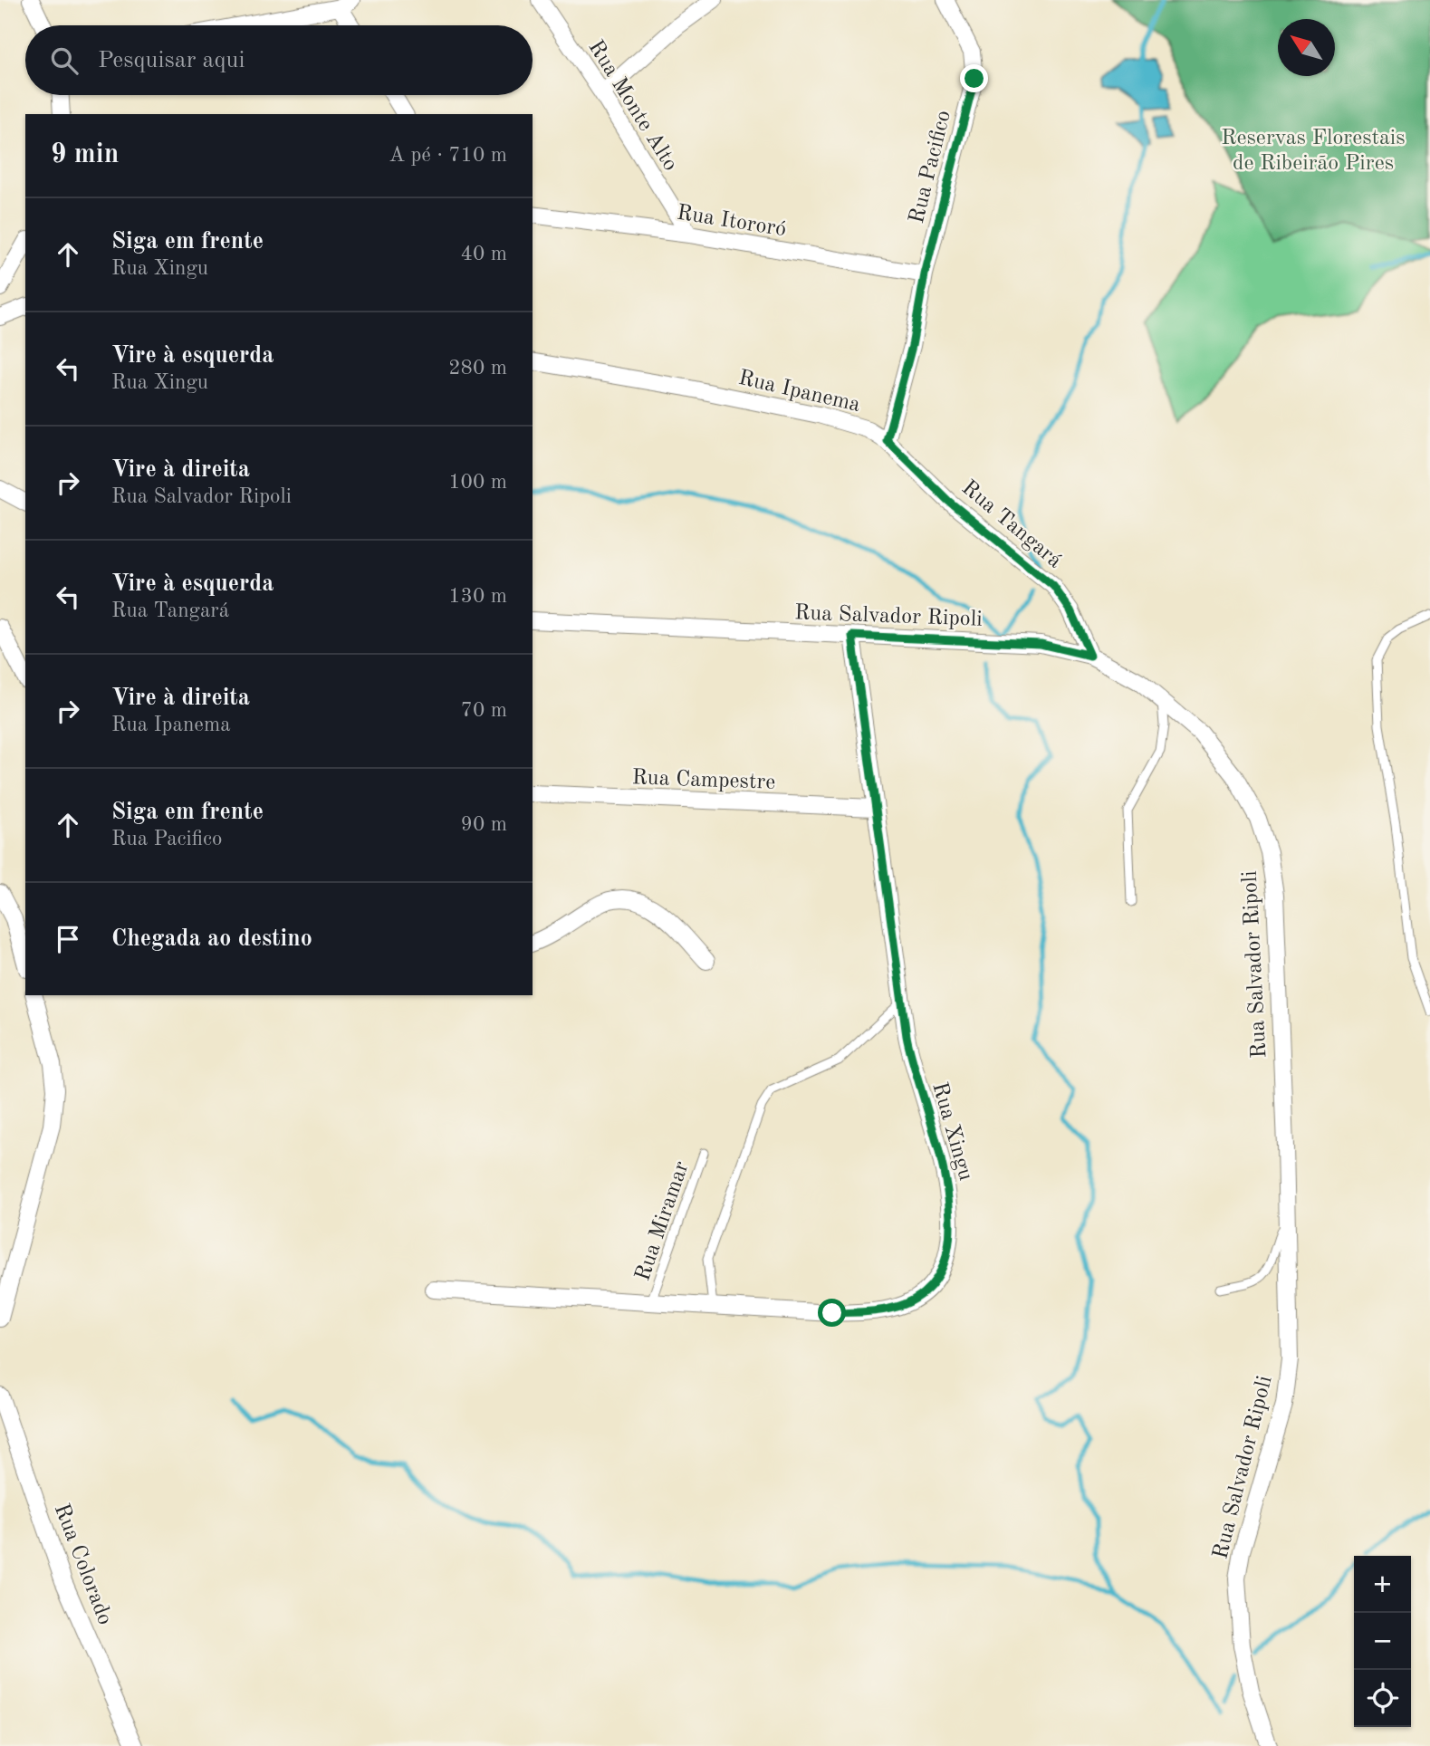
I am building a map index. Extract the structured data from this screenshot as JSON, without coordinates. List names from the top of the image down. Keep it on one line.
{"streets":{"street":["Rua Monte Alto","Rua Pacifico","Rua Itororó","Rua Ipanema","Rua Tangará","Rua Salvador Ripoli","Rua Campestre","Rua Xingu","Rua Colorado"],"lane":["Rua Miramar"]},"crossings":[["Rua Monte Alto","Rua Itororó"],["Rua Pacifico","Rua Itororó"],["Rua Ipanema","Rua Tangará"],["Rua Tangará","Rua Salvador Ripoli"],["Rua Salvador Ripoli","Rua Xingu"],["Rua Campestre","Rua Xingu"],["Rua Xingu","Rua Miramar"]],"parks":["Reservas Florestais de Ribeirão Pires"],"north":"top left","page":{"search":"Pesquisar aqui","heading":["9 min","A pé · 710 m"],"list":[["Siga em frente","Rua Xingu","40 m"],["Vire à esquerda","Rua Xingu","280 m"],["Vire à direita","Rua Salvador Ripoli","100 m"],["Vire à esquerda","Rua Tangará","130 m"],["Vire à direita","Rua Ipanema","70 m"],["Siga em frente","Rua Pacifico","90 m"],"Chegada ao destino"],"map_buttons":["+","−"]}}
